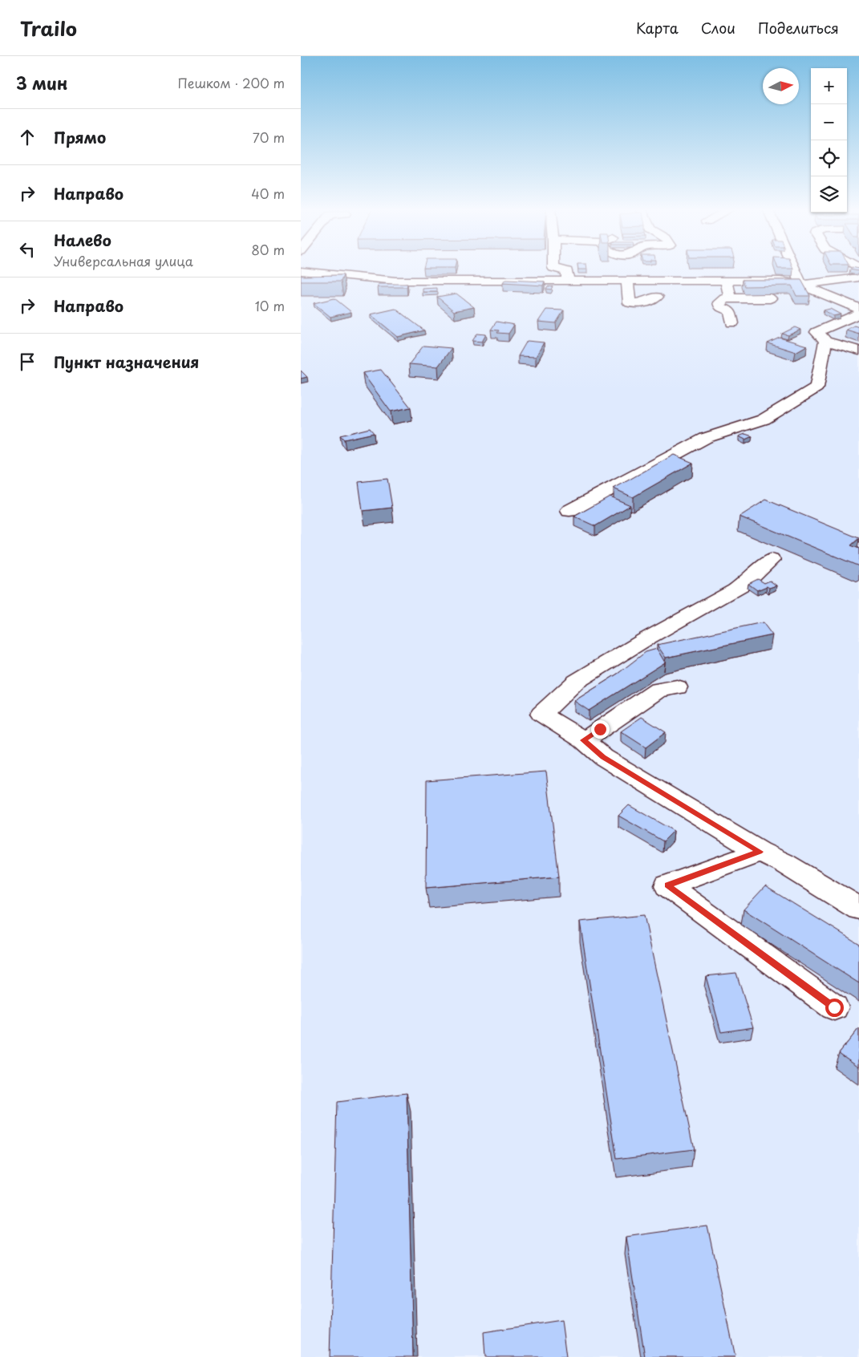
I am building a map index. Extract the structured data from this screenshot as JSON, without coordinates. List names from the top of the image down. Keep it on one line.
{"north":"right","page":{"header":"Trailo","nav":["Карта","Слои","Поделиться"],"heading":["3 мин","Пешком · 200 m"],"map_buttons":["+","−"],"list":[["Прямо","70 m"],["Направо","40 m"],["Налево","Универсальная улица","80 m"],["Направо","10 m"],"Пункт назначения"]}}
